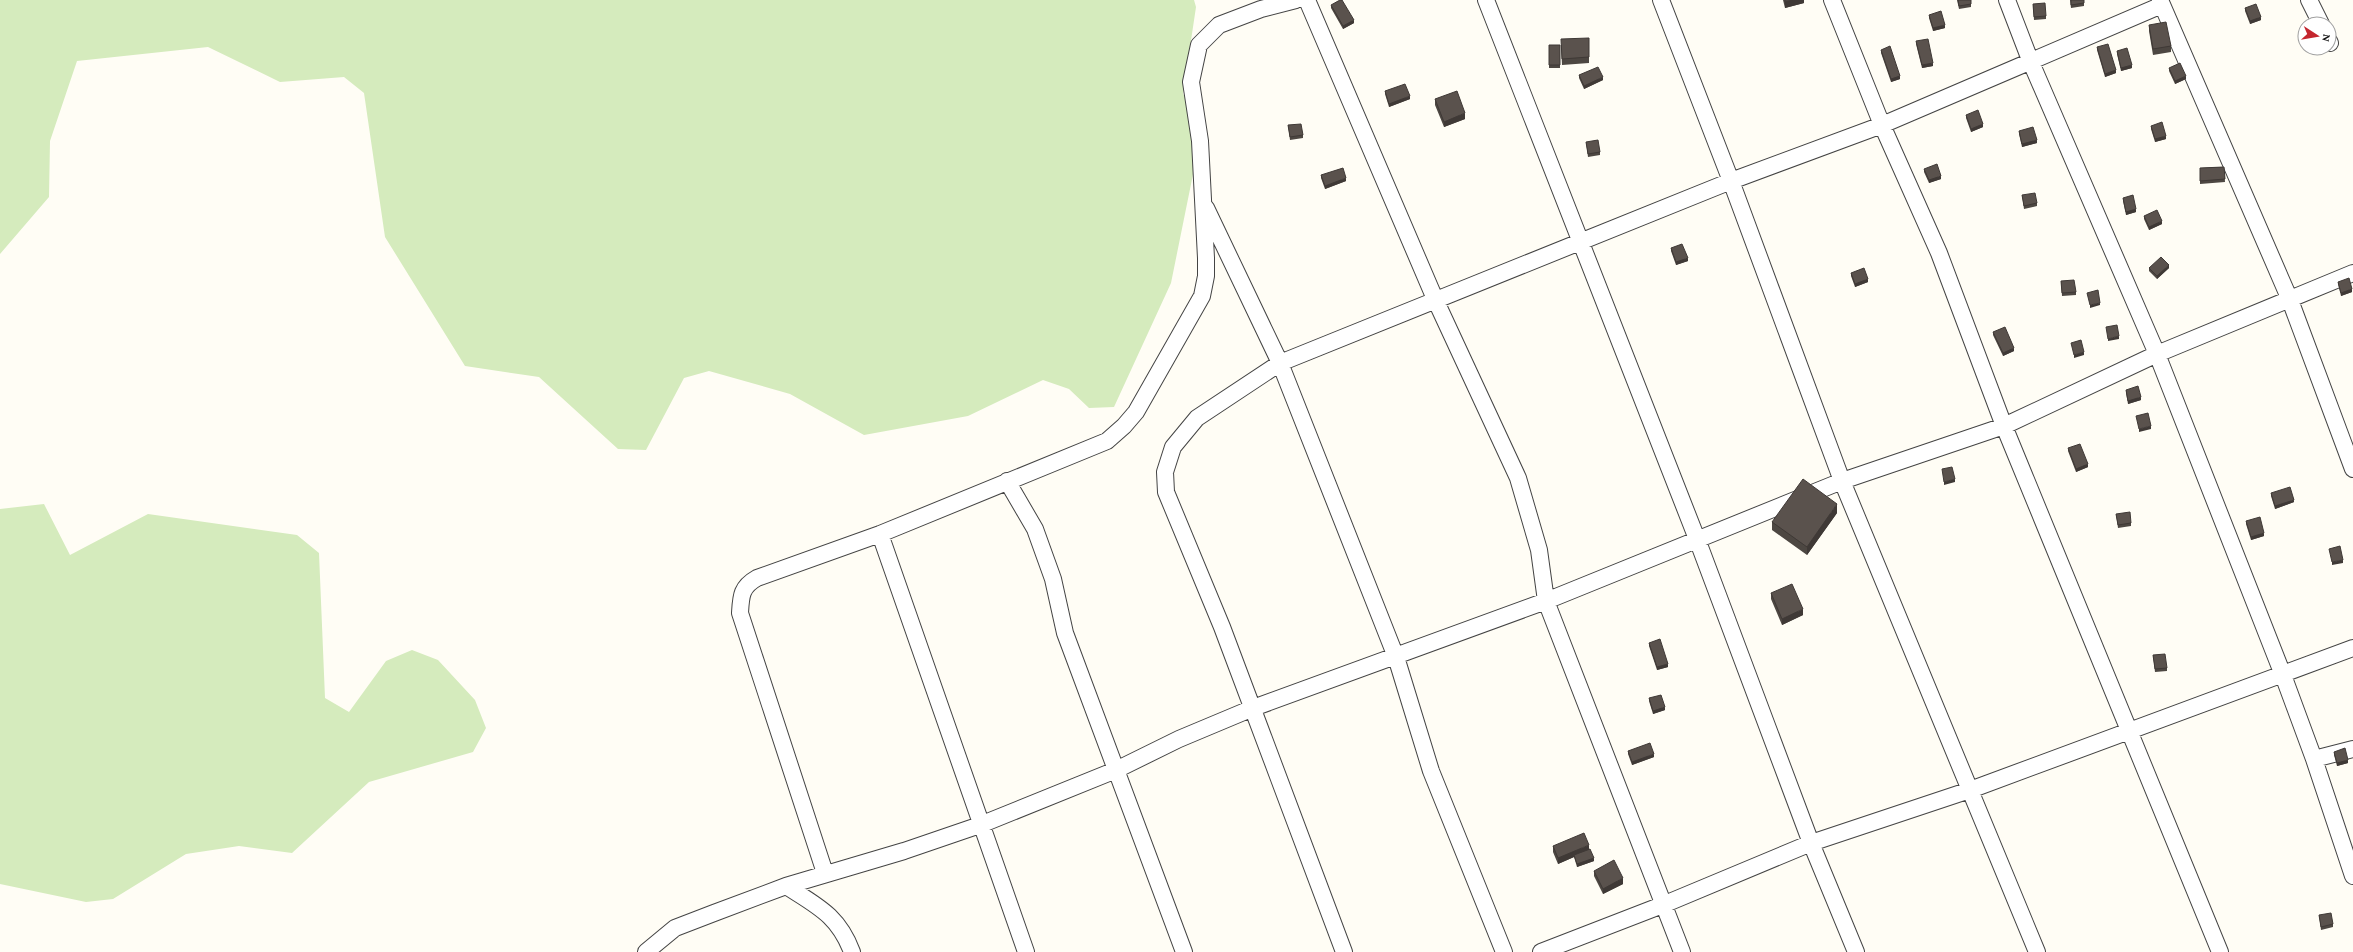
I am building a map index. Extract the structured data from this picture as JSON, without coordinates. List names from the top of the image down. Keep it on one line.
{"north":"right"}
